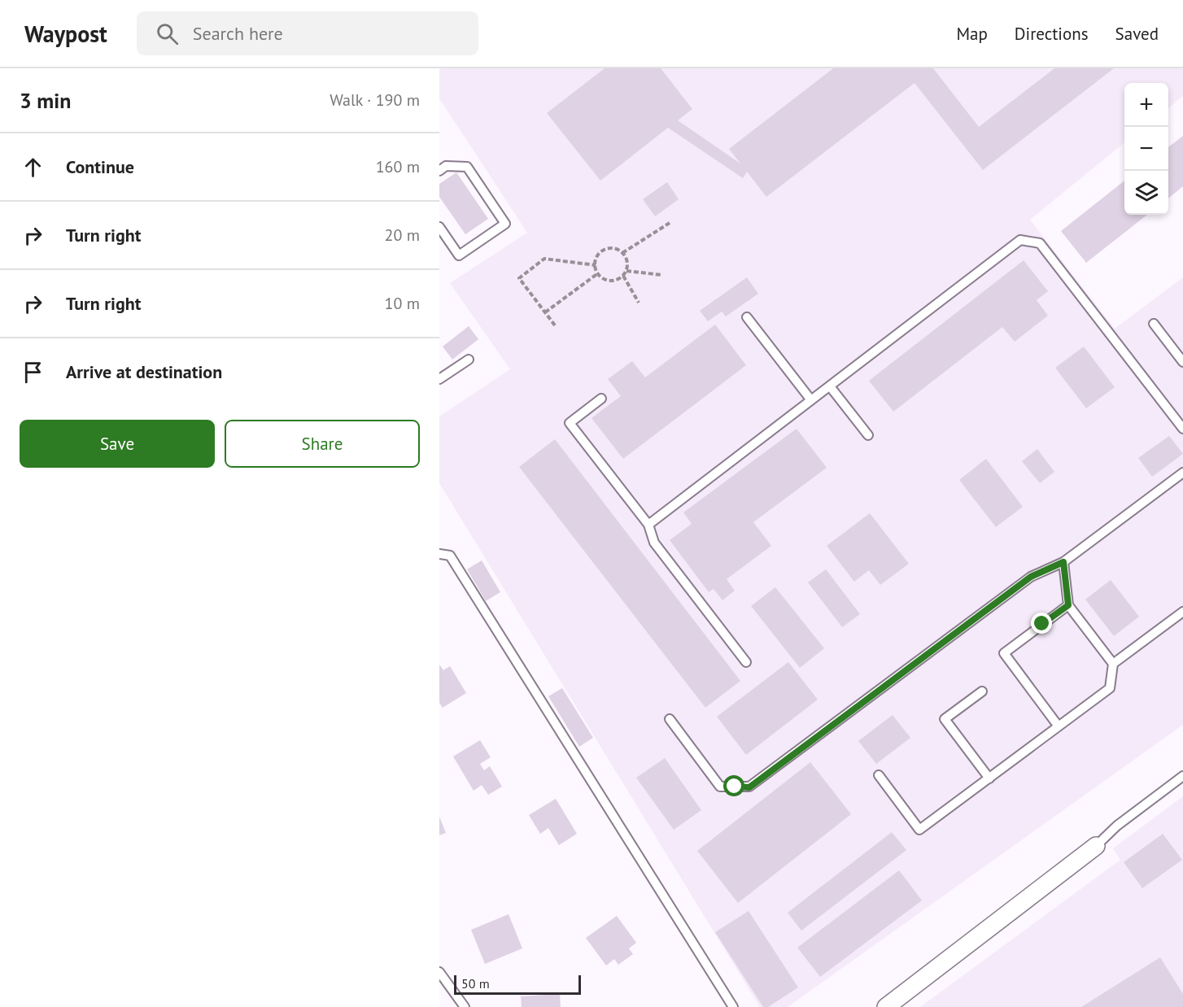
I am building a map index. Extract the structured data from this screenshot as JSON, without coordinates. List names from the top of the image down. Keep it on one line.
{"scale_bar":"50 m","page":{"header":"Waypost","search":"Search here","nav":["Map","Directions","Saved"],"heading":["3 min","Walk · 190 m"],"map_buttons":["+","−"],"list":[["Continue","160 m"],["Turn right","20 m"],["Turn right","10 m"],"Arrive at destination"],"buttons":["Save","Share"],"scale":"50 m"}}
